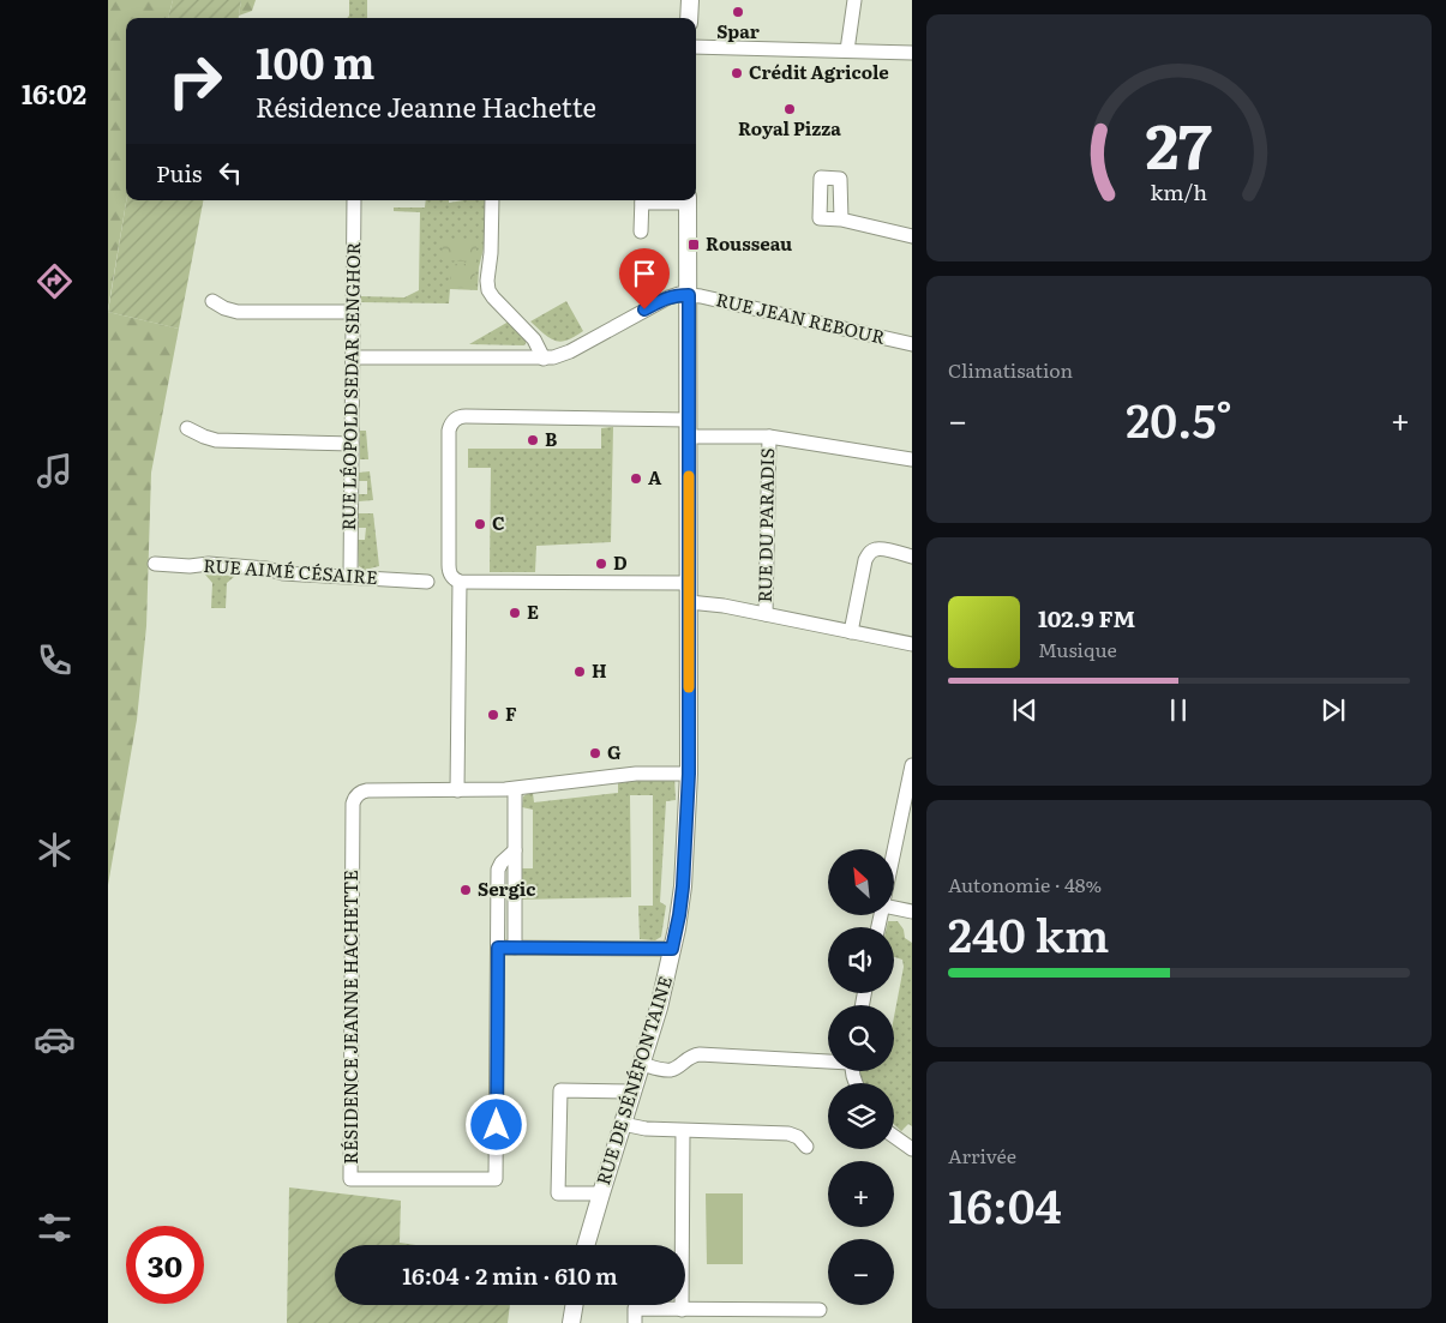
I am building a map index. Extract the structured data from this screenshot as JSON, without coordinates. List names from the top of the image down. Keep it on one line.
{"streets":{"street":["RUE JEAN REBOUR","RUE LÉOPOLD SEDAR SENGHOR","RUE DU PARADIS","RUE AIMÉ CÉSAIRE","RÉSIDENCE JEANNE HACHETTE","RUE DE SÉNÉFONTAINE"]},"crossings":[["RUE JEAN REBOUR","RUE DE SÉNÉFONTAINE"],["RUE LÉOPOLD SEDAR SENGHOR","RUE AIMÉ CÉSAIRE"]],"places":{"other":["Spar","Crédit Agricole","Royal Pizza","B","A","C","D","E","H","F","G","Sergic"],"transit":["Rousseau"]},"north":"top left","page":{"tabs":"16:02","turn":["100 m","Résidence Jeanne Hachette"],"then":"Puis","tile":["Climatisation",["Autonomie · 48%","240 km"],["Arrivée","16:04"]],"heat":["−","20.5°","+"],"song":["102.9 FM","Musique"],"map_buttons":["+","−"],"limit":"30","trip":"16:04 · 2 min · 610 m","gauge":["27","km/h"]}}
